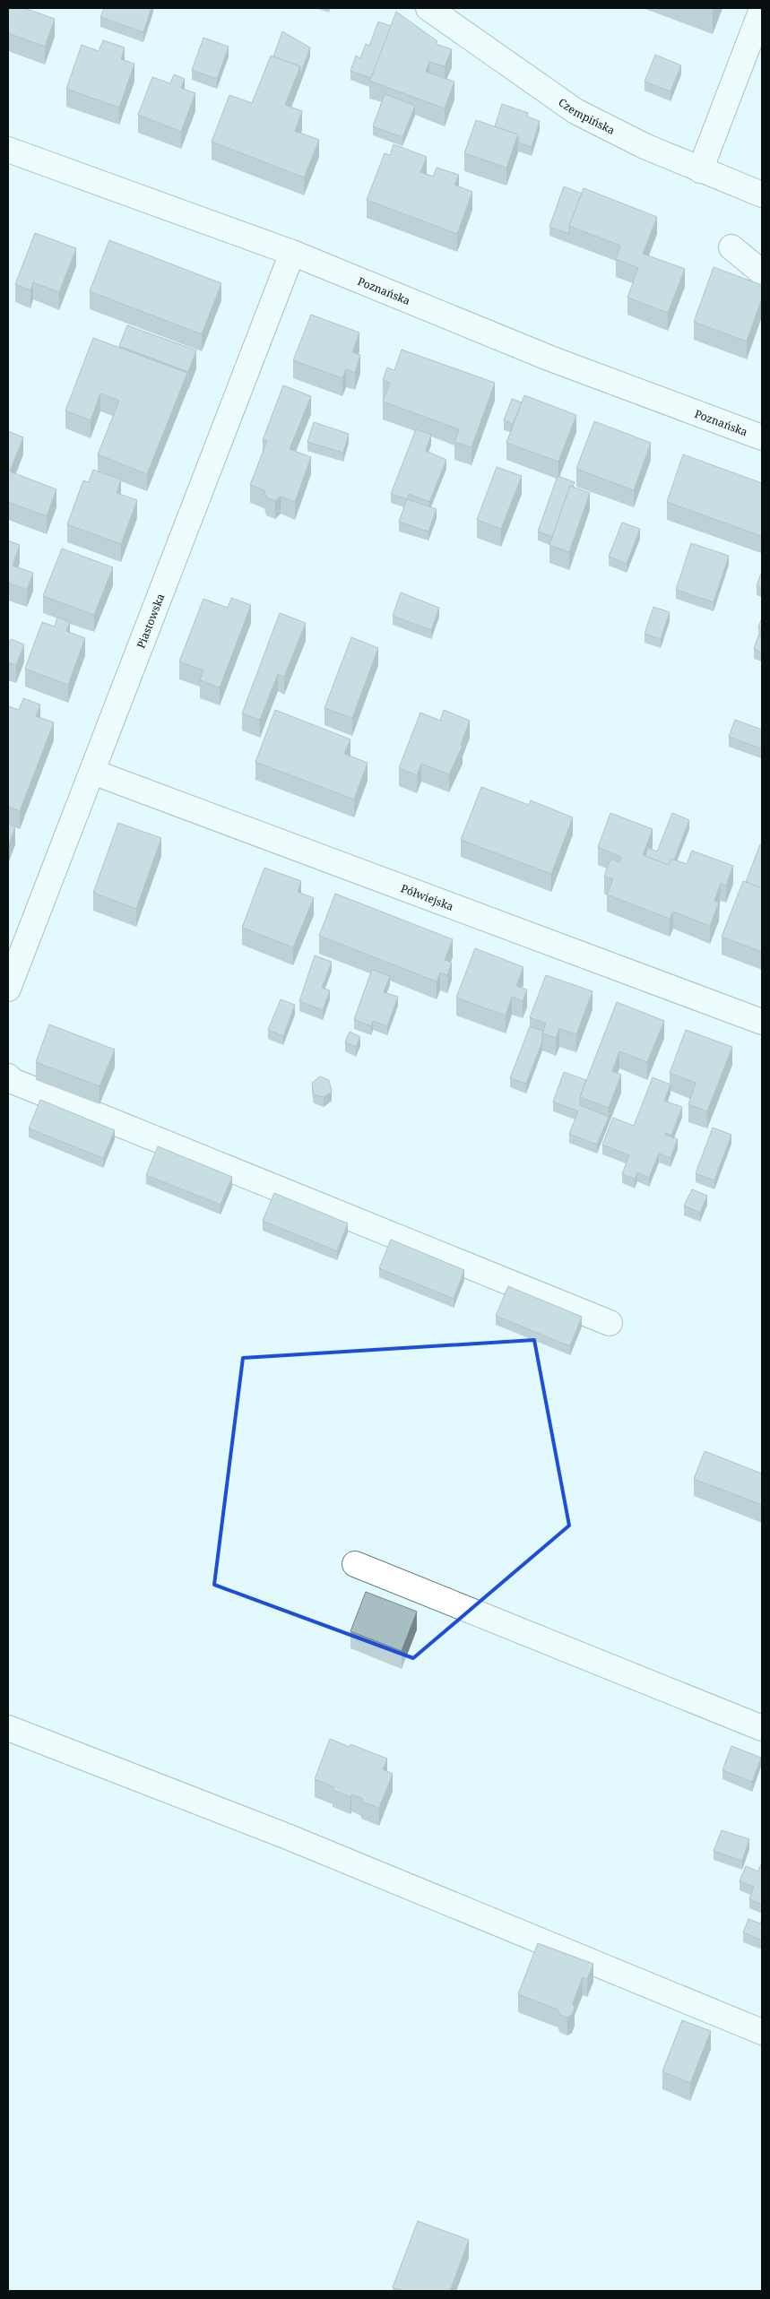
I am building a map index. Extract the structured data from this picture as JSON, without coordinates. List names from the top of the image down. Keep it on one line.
{"streets":{"street":["Czempińska","Poznańska","Piastowska","Półwiejska"]},"crossings":[["Poznańska","Piastowska"],["Piastowska","Półwiejska"]]}
